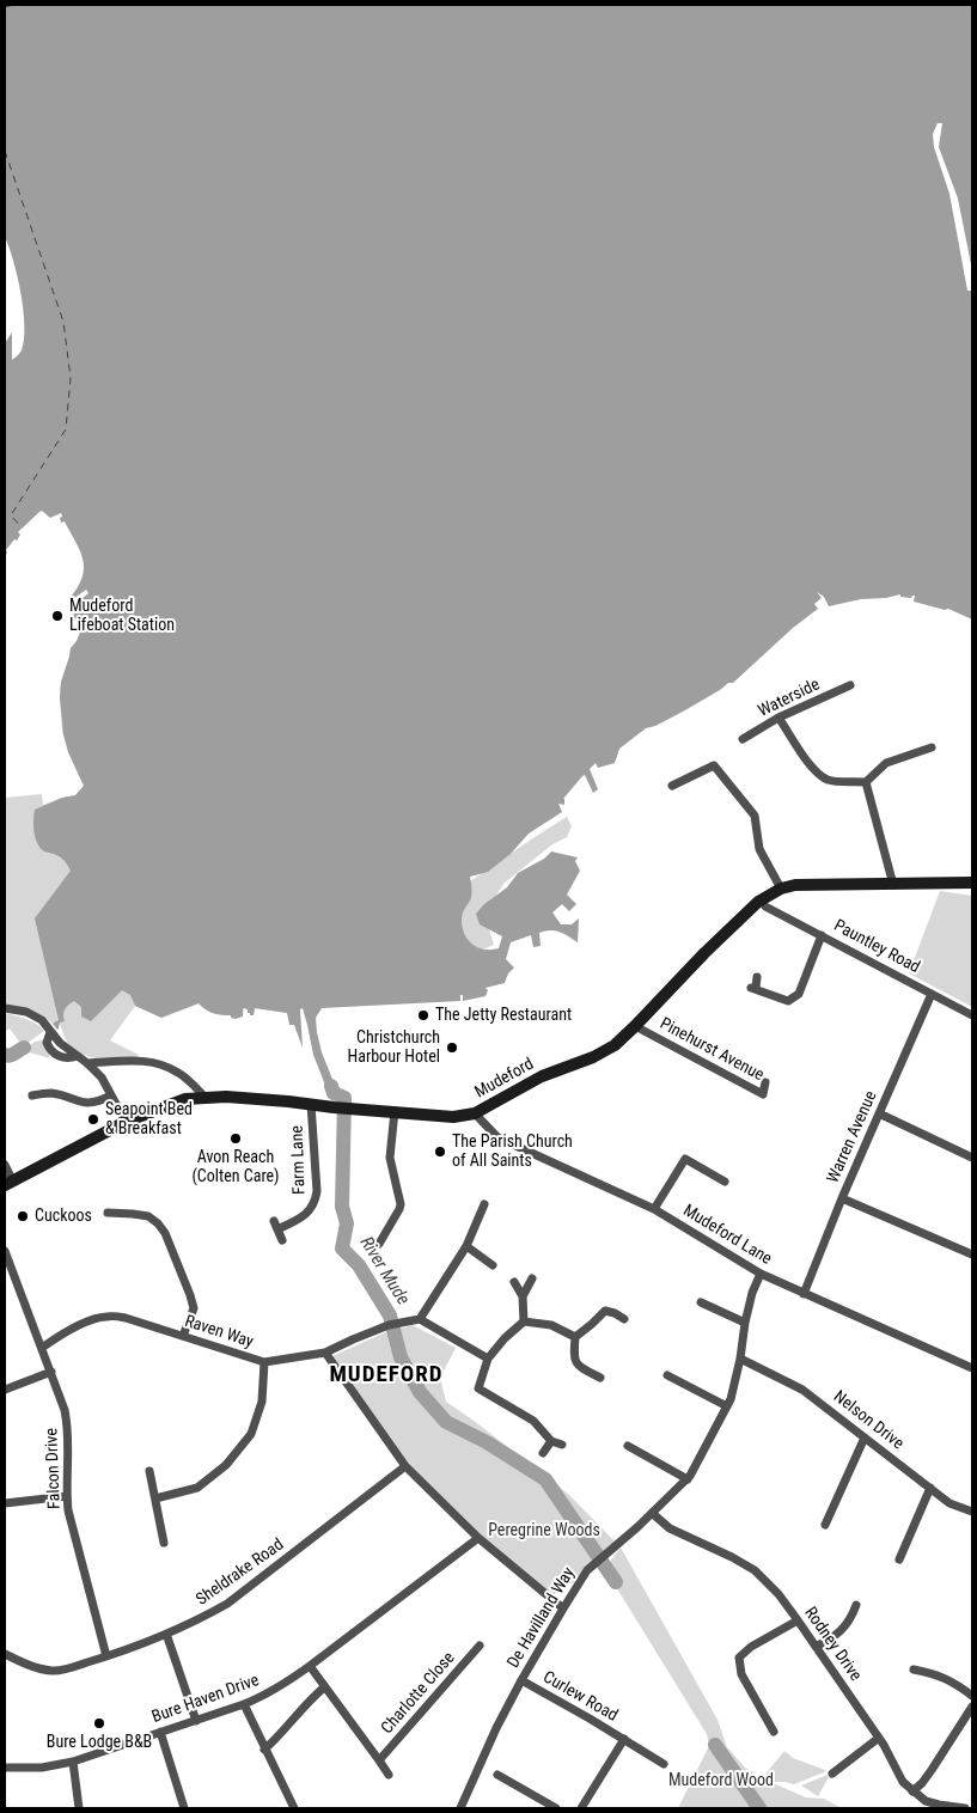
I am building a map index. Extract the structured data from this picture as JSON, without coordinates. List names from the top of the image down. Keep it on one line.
{"streets":{"street":["Waterside","Pauntley Road","Pinehurst Avenue","Mudeford","Warren Avenue","Farm Lane","Mudeford Lane","Raven Way","Nelson Drive","Falcon Drive","Sheldrake Road","De Havilland Way","Rodney Drive","Charlotte Close","Curlew Road","Bure Haven Drive"]},"crossings":[["Pauntley Road","Warren Avenue"],["Pinehurst Avenue","Mudeford"],["Mudeford","Farm Lane"],["Mudeford","Mudeford Lane"],["Warren Avenue","Mudeford Lane"],["Mudeford Lane","De Havilland Way"],["Raven Way","Falcon Drive"],["Nelson Drive","De Havilland Way"],["Falcon Drive","Sheldrake Road"],["De Havilland Way","Rodney Drive"],["De Havilland Way","Curlew Road"],["Charlotte Close","Bure Haven Drive"]],"districts":["MUDEFORD"],"water":["River Mude"],"parks":["Peregrine Woods","Mudeford Wood"],"places":["Mudeford Lifeboat Station","The Jetty Restaurant","Christchurch Harbour Hotel","Seapoint Bed & Breakfast","Avon Reach (Colten Care)","The Parish Church of All Saints","Cuckoos","Bure Lodge B&B"]}
